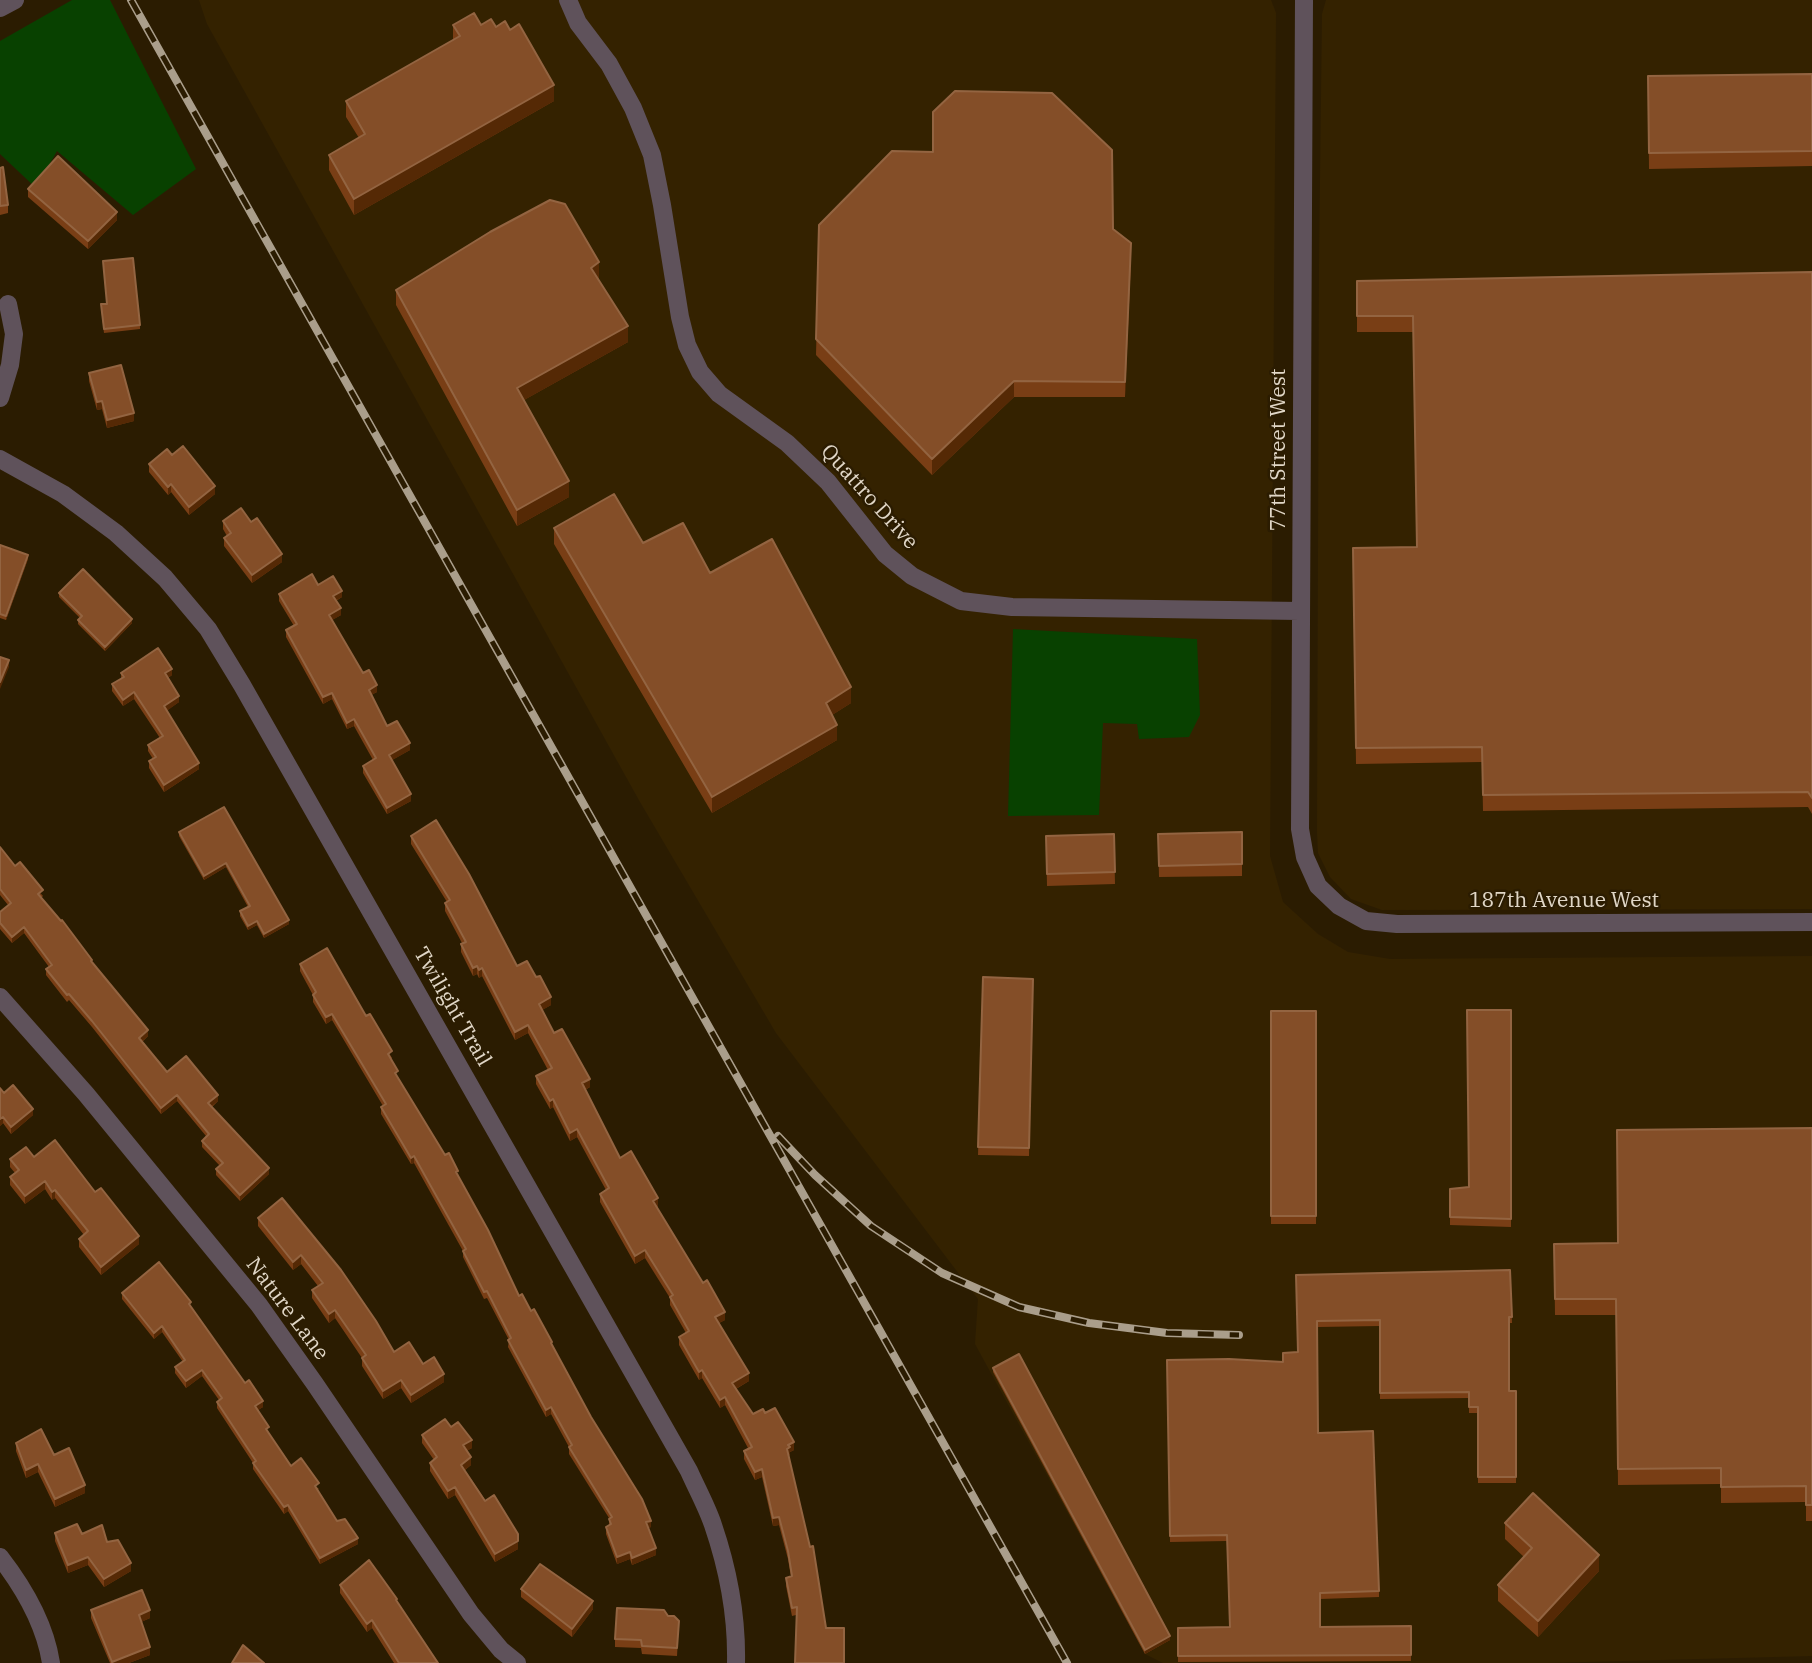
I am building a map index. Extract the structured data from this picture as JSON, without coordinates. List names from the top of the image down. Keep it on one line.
{"streets":{"street":["77th Street West","Quattro Drive","187th Avenue West","Twilight Trail","Nature Lane"]},"crossings":[["77th Street West","Quattro Drive"],["77th Street West","187th Avenue West"]]}
